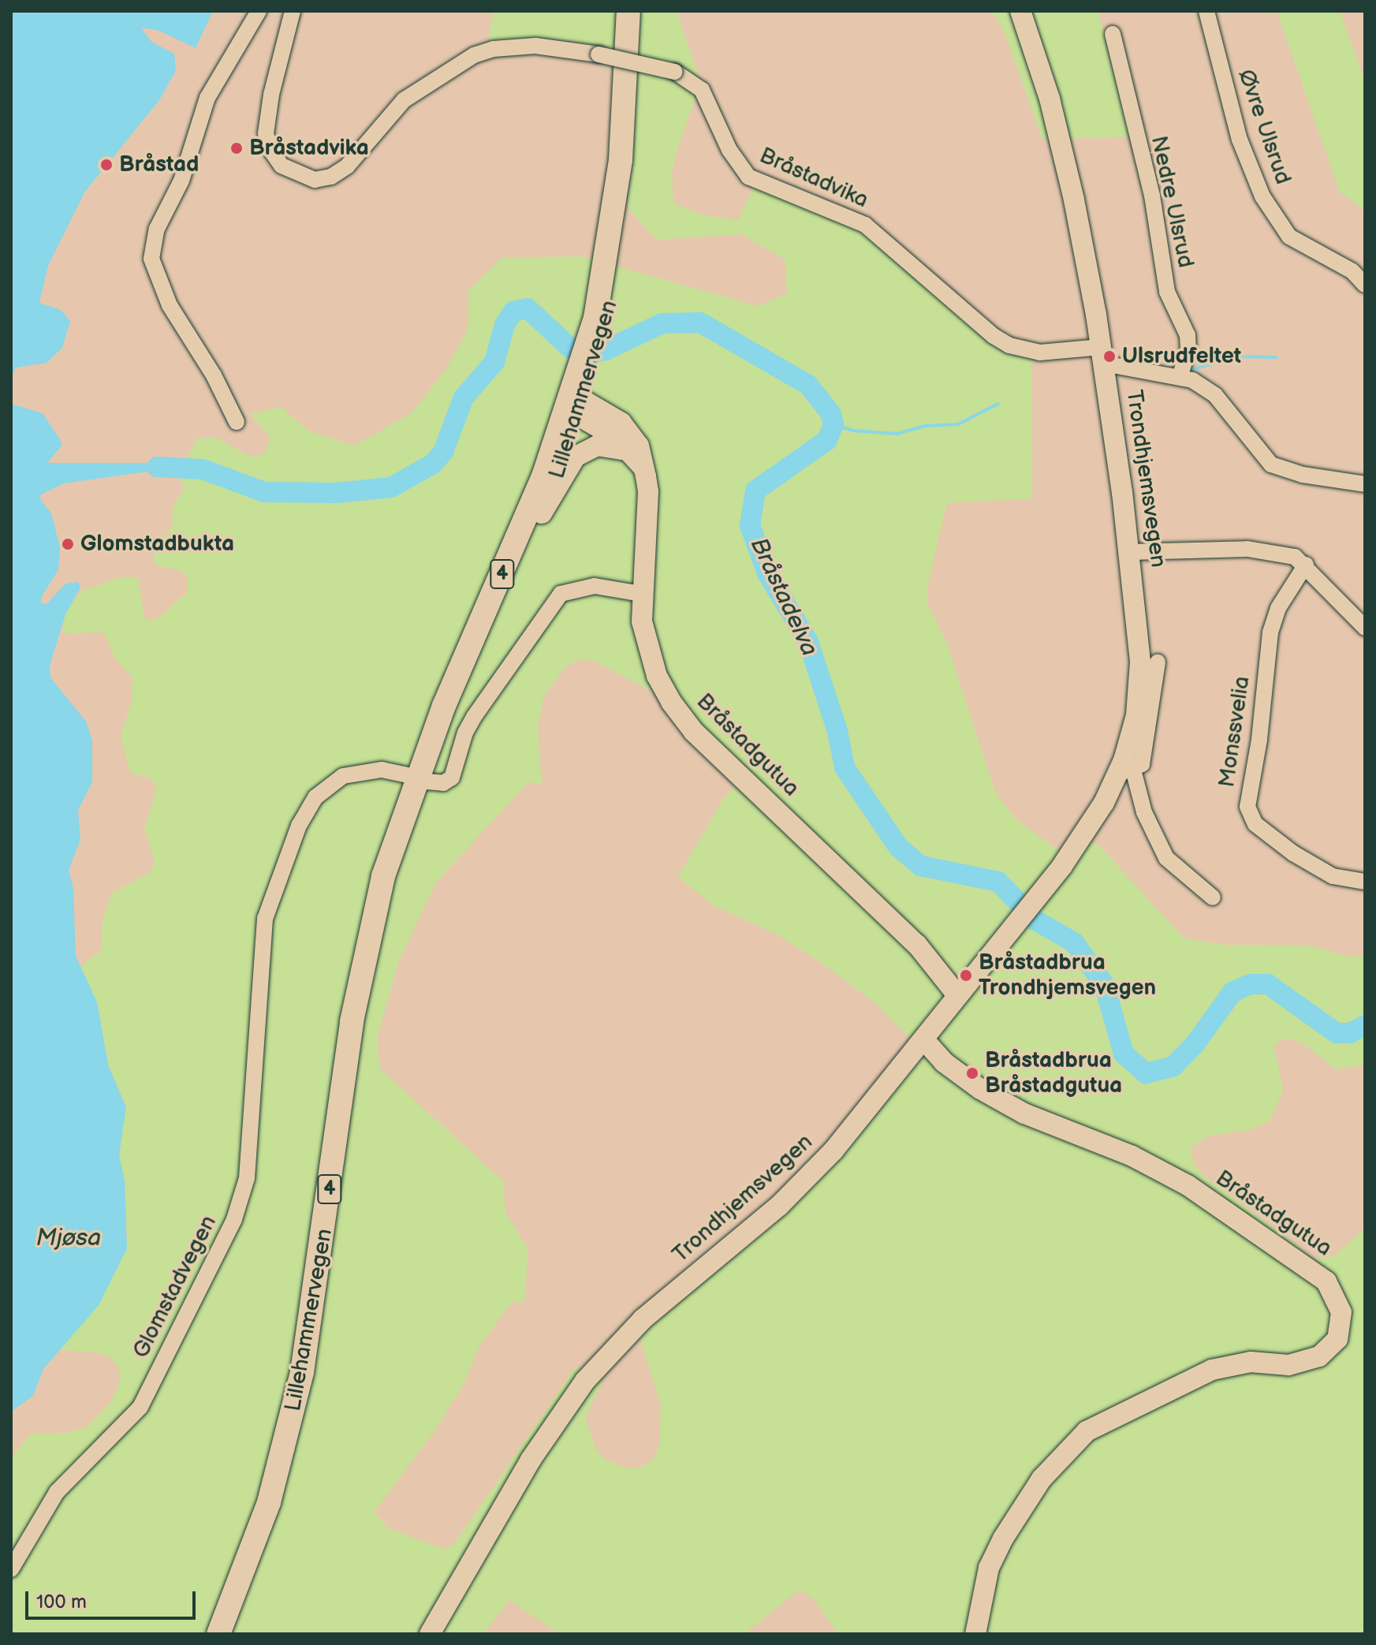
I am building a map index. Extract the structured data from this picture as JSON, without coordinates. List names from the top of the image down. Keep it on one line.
{"streets":{"highway":["Lillehammervegen","4"],"main road":["Trondhjemsvegen","Bråstadgutua"],"street":["Øvre Ulsrud","Bråstadvika","Nedre Ulsrud","Monssvelia","Glomstadvegen"]},"crossings":[["Bråstadvika","Nedre Ulsrud"],["Bråstadvika","Trondhjemsvegen"],["Lillehammervegen","Bråstadgutua"],["Trondhjemsvegen","Bråstadgutua"]],"water":["Bråstadelva","Mjøsa"],"places":["Bråstadvika","Bråstad","Ulsrudfeltet","Glomstadbukta","Bråstadbrua Trondhjemsvegen","Bråstadbrua Bråstadgutua"],"scale_bar":"100 m"}
